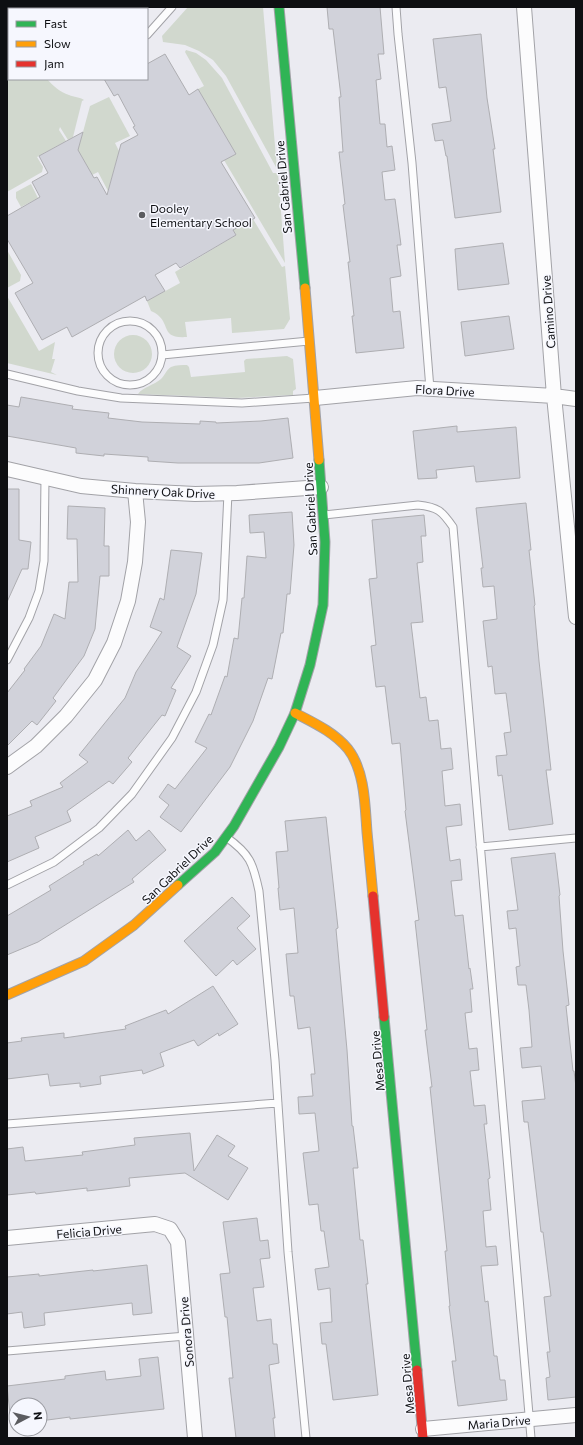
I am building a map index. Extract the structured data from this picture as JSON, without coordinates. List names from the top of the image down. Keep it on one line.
{"streets":{"street":["San Gabriel Drive","Camino Drive","Flora Drive","Shinnery Oak Drive","Mesa Drive","Felicia Drive","Sonora Drive","Maria Drive"]},"crossings":[["San Gabriel Drive","Flora Drive"],["San Gabriel Drive","Shinnery Oak Drive"],["San Gabriel Drive","Mesa Drive"],["Camino Drive","Flora Drive"],["Mesa Drive","Maria Drive"],["Felicia Drive","Sonora Drive"]],"places":["Dooley Elementary School"],"legend":["Fast","Slow","Jam"],"north":"right"}
